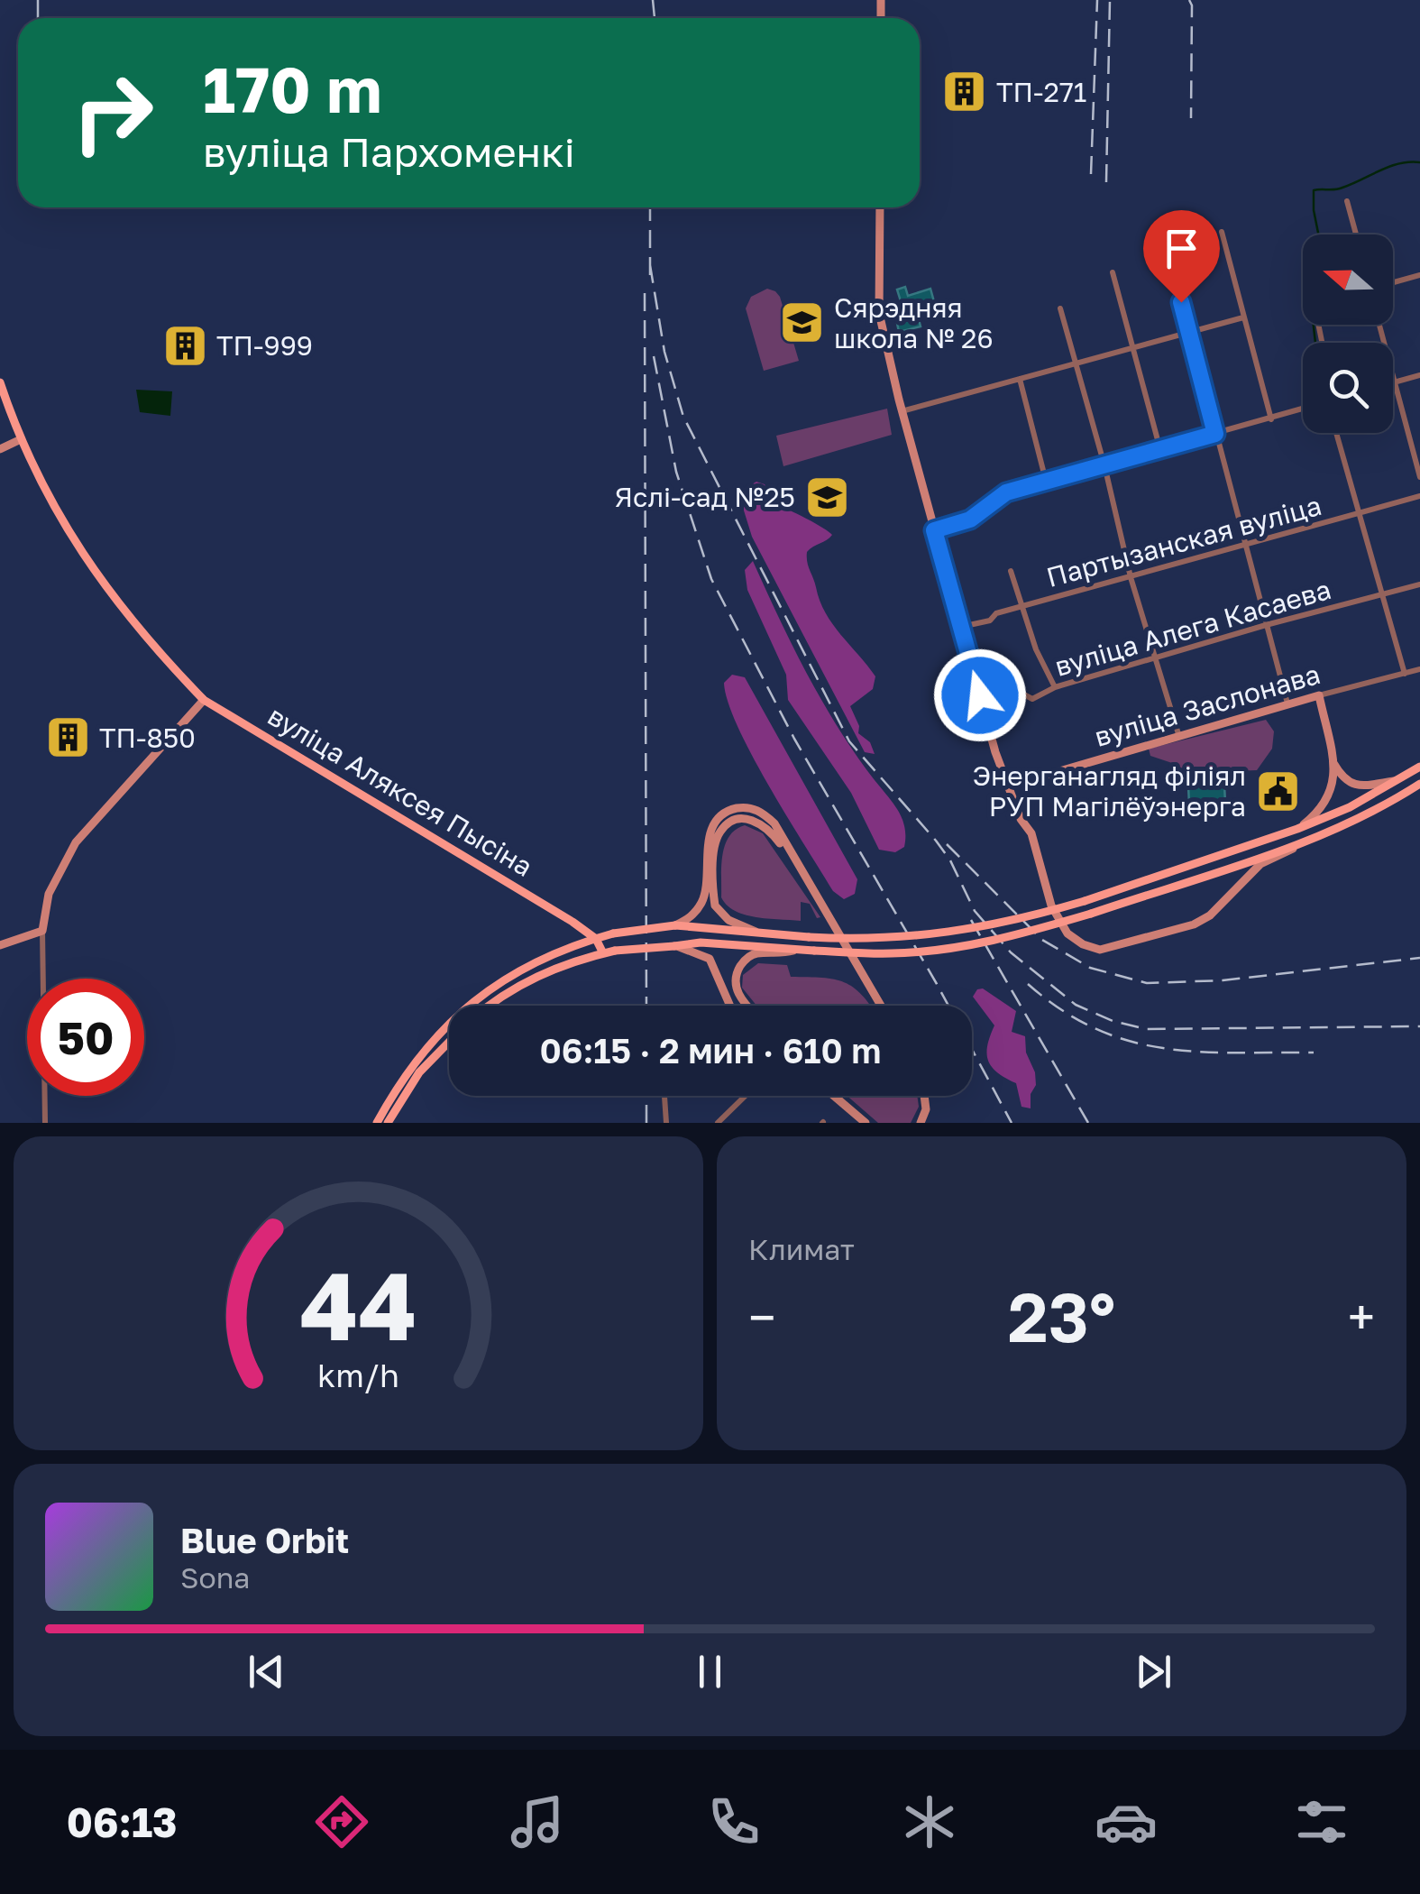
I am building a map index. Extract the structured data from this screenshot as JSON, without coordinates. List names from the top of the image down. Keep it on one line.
{"streets":{"main road":["вуліца Заслонава","вуліца Аляксея Пысіна"],"street":["Партызанская вуліца","вуліца Алега Касаева"]},"places":{"building":["ТП-271","ТП-999","ТП-850"],"school or university":["Сярэдняя школа № 26","Яслі-сад №25"],"public building":["Энерганагляд філіял РУП Магілёўэнерга"]},"north":"left","page":{"turn":["170 m","вуліца Пархоменкі"],"limit":"50","trip":"06:15 · 2 мин · 610 m","tile":"Климат","heat":["−","23°","+"],"song":["Blue Orbit","Sona"],"tabs":"06:13","gauge":["44","km/h"]}}
